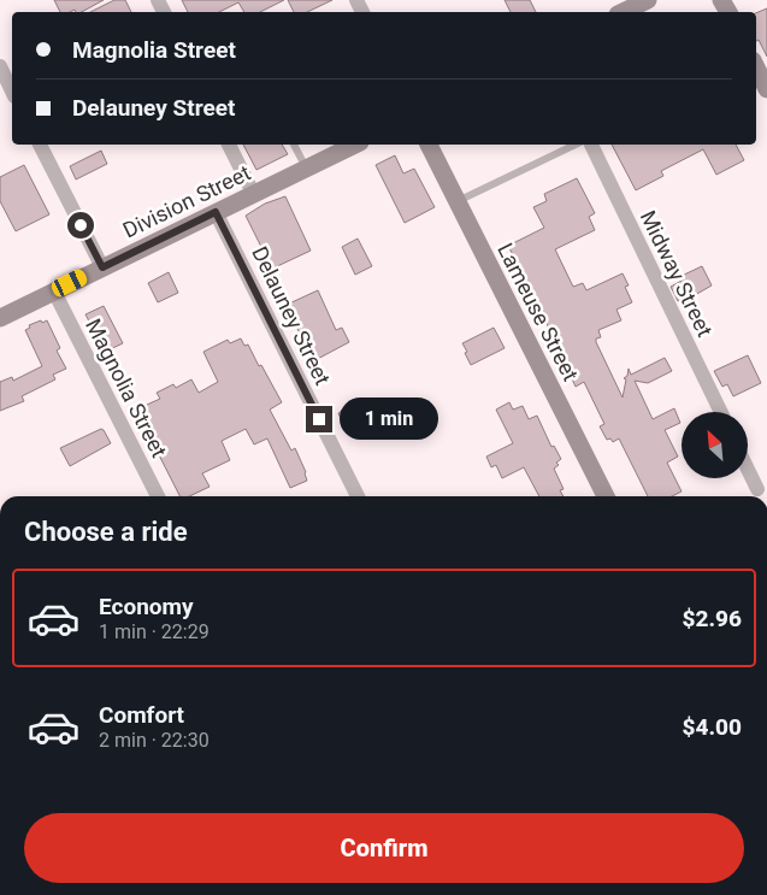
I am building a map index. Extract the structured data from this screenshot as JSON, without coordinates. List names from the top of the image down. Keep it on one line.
{"streets":{"street":["Division Street","Midway Street","Lameuse Street","Delauney Street","Magnolia Street"]},"crossings":[["Division Street","Delauney Street"],["Division Street","Magnolia Street"]],"north":"top left","page":{"banner":["Magnolia Street","Delauney Street"],"bubble":"1 min","heading":"Choose a ride","list":[{"name":"Economy","note":"1 min · 22:29","value":"$2.96"},{"name":"Comfort","note":"2 min · 22:30","value":"$4.00"}],"buttons":"Confirm"}}
